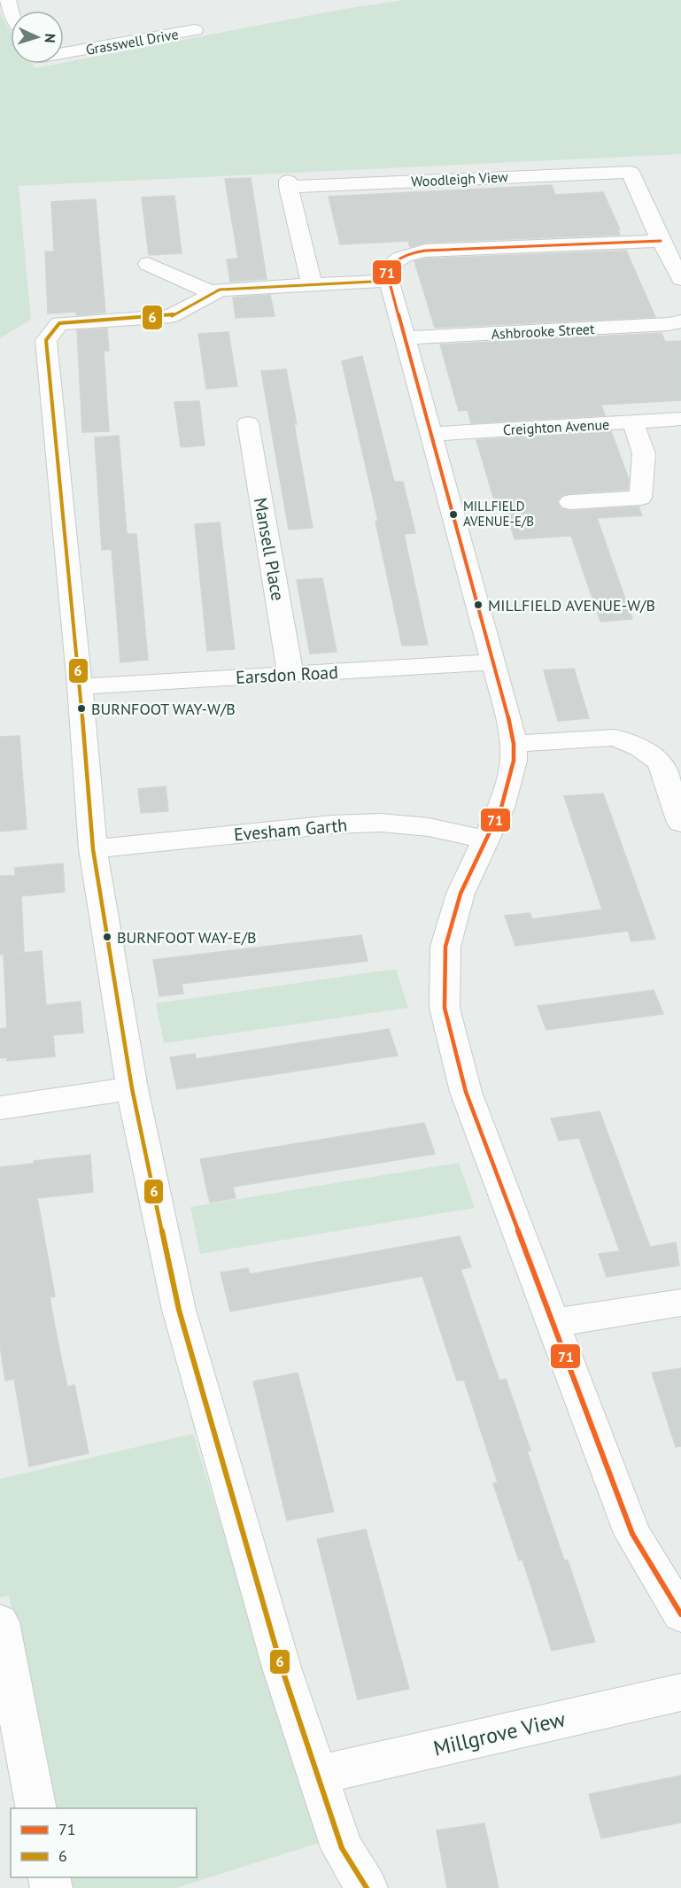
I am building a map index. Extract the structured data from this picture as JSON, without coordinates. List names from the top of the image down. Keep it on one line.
{"streets":{"street":["Grasswell Drive","Woodleigh View","Ashbrooke Street","Creighton Avenue","Mansell Place","Earsdon Road","Evesham Garth","Millgrove View"]},"crossings":[["Mansell Place","Earsdon Road"]],"places":["MILLFIELD AVENUE-E/B","MILLFIELD AVENUE-W/B","BURNFOOT WAY-W/B","BURNFOOT WAY-E/B"],"lines":["transit line 71","transit line 6"],"legend":["71","6"],"north":"right"}
